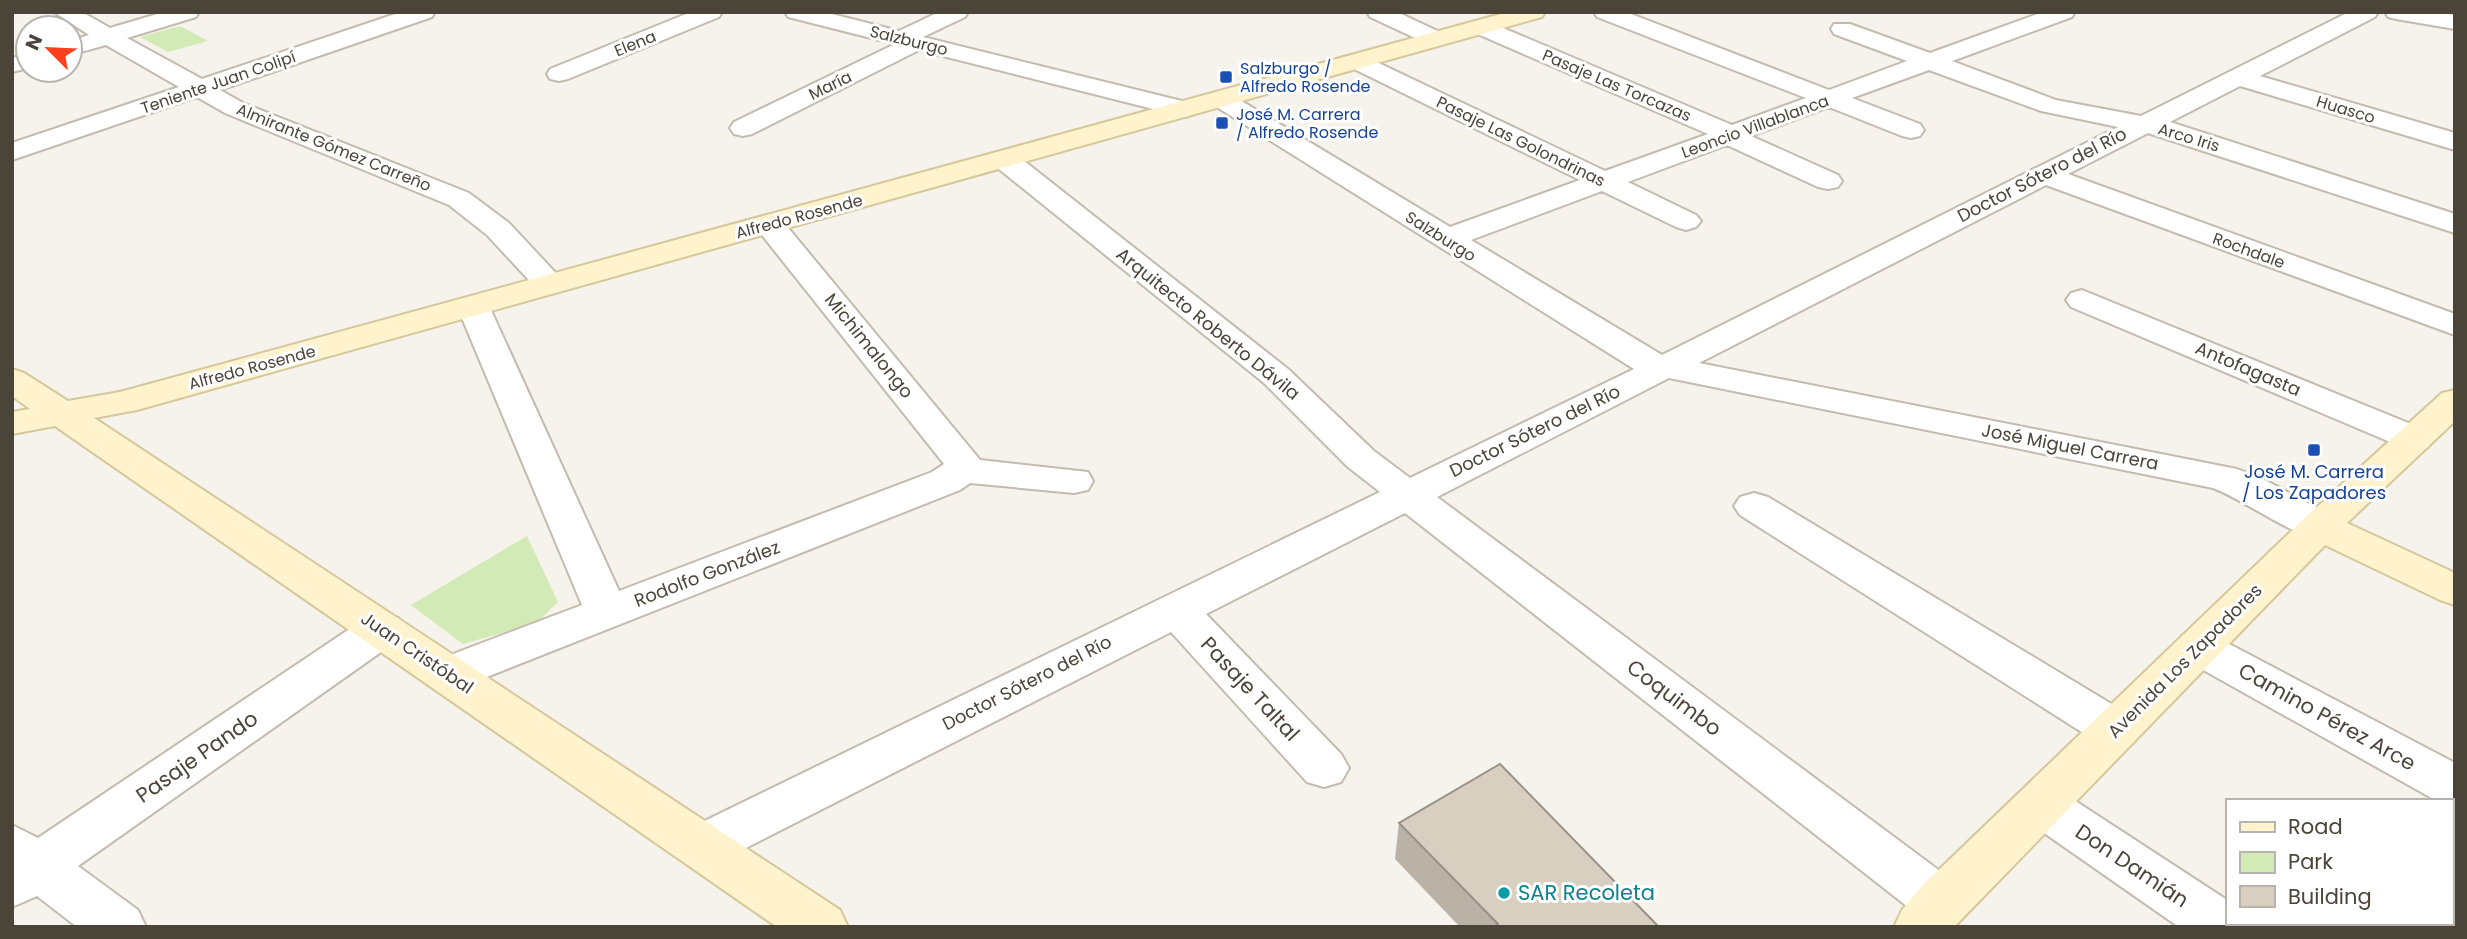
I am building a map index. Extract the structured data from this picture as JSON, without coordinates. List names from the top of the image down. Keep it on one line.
{"streets":{"street":["Salzburgo","Elena","Teniente Juan Colipí","María","Pasaje Las Torcazas","Huasco","Leoncio Villablanca","Arco Iris","Pasaje Las Golondrinas","Almirante Gómez Carreño","Doctor Sótero del Río","Alfredo Rosende","Rochdale","Arquitecto Roberto Dávila","Michimalongo","Antofagasta","José Miguel Carrera","Rodolfo González","Juan Cristóbal","Avenida Los Zapadores","Pasaje Taltal","Coquimbo","Camino Pérez Arce","Pasaje Pando","Don Damián"]},"crossings":[["Salzburgo","María"],["Salzburgo","Leoncio Villablanca"],["Salzburgo","Doctor Sótero del Río"],["Salzburgo","Alfredo Rosende"],["Salzburgo","José Miguel Carrera"],["Teniente Juan Colipí","Almirante Gómez Carreño"],["Pasaje Las Torcazas","Leoncio Villablanca"],["Pasaje Las Torcazas","Alfredo Rosende"],["Huasco","Doctor Sótero del Río"],["Leoncio Villablanca","Arco Iris"],["Leoncio Villablanca","Pasaje Las Golondrinas"],["Arco Iris","Doctor Sótero del Río"],["Pasaje Las Golondrinas","Alfredo Rosende"],["Almirante Gómez Carreño","Alfredo Rosende"],["Doctor Sótero del Río","Rochdale"],["Doctor Sótero del Río","Arquitecto Roberto Dávila"],["Doctor Sótero del Río","José Miguel Carrera"],["Doctor Sótero del Río","Juan Cristóbal"],["Doctor Sótero del Río","Pasaje Taltal"],["Doctor Sótero del Río","Coquimbo"],["Alfredo Rosende","Arquitecto Roberto Dávila"],["Alfredo Rosende","Michimalongo"],["Alfredo Rosende","Juan Cristóbal"],["Arquitecto Roberto Dávila","Coquimbo"],["Michimalongo","Rodolfo González"],["Antofagasta","Avenida Los Zapadores"],["José Miguel Carrera","Avenida Los Zapadores"],["Rodolfo González","Juan Cristóbal"],["Juan Cristóbal","Pasaje Pando"],["Avenida Los Zapadores","Coquimbo"],["Avenida Los Zapadores","Camino Pérez Arce"],["Avenida Los Zapadores","Don Damián"]],"places":{"transit":["Salzburgo / Alfredo Rosende","José M. Carrera / Alfredo Rosende","José M. Carrera / Los Zapadores"],"other":["SAR Recoleta"]},"legend":["Road","Park","Building"],"north":"top left"}
